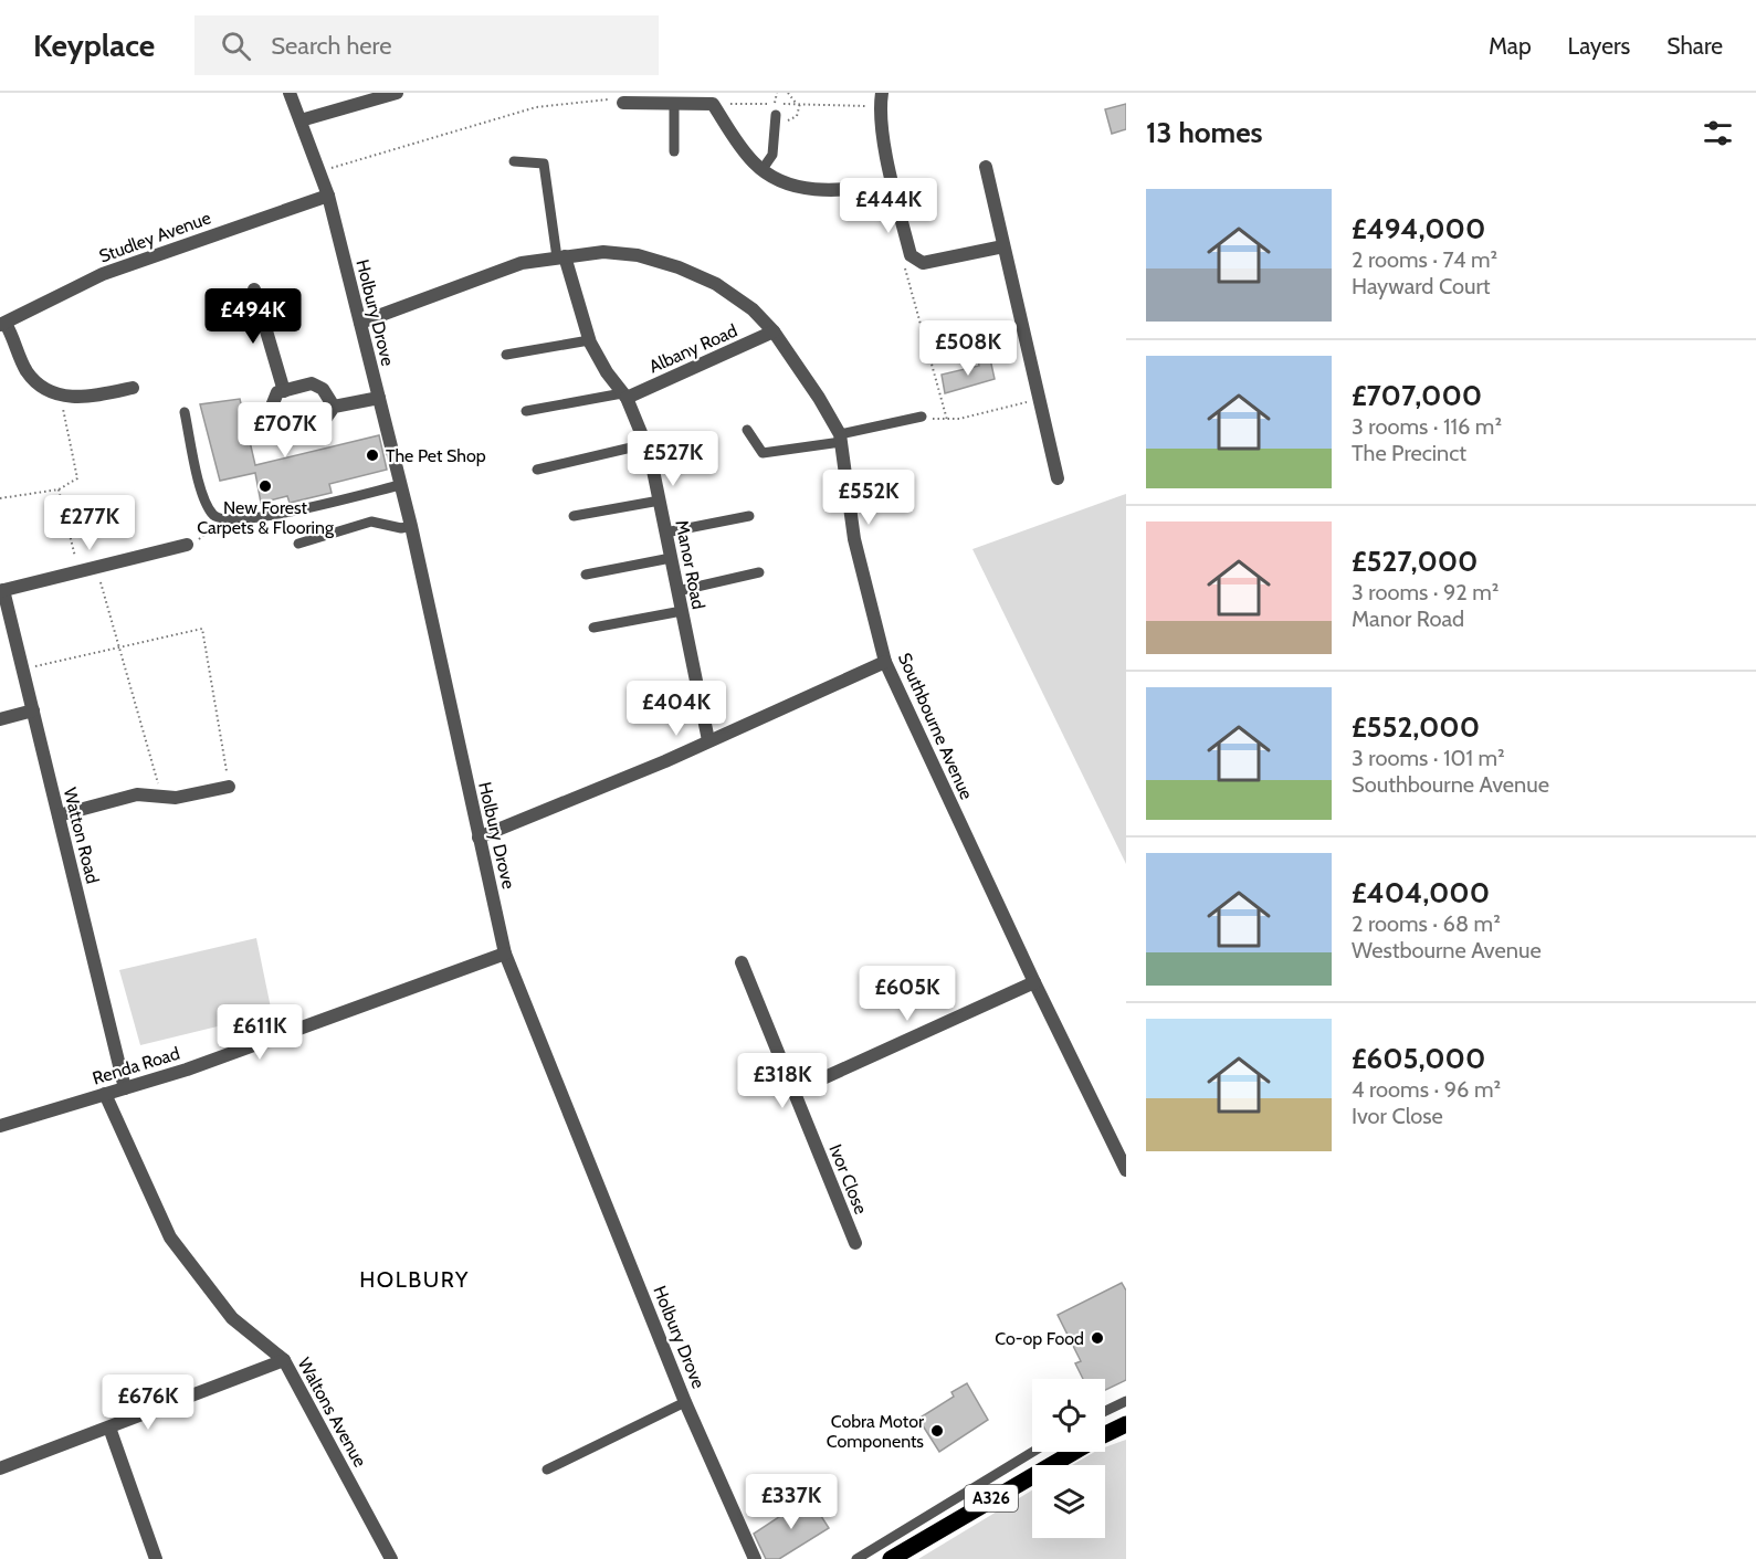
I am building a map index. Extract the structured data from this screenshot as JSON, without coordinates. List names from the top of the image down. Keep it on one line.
{"streets":{"main road":["A326"],"street":["Studley Avenue","Holbury Drove","Albany Road","Manor Road","Southbourne Avenue","Watton Road","Renda Road","Ivor Close","Waltons Avenue"]},"crossings":[["Studley Avenue","Holbury Drove"],["Holbury Drove","Southbourne Avenue"],["Holbury Drove","Renda Road"],["Albany Road","Manor Road"],["Albany Road","Southbourne Avenue"],["Manor Road","Southbourne Avenue"],["Watton Road","Renda Road"],["Renda Road","Waltons Avenue"]],"districts":["HOLBURY"],"places":["The Pet Shop","New Forest Carpets & Flooring","Co-op Food","Cobra Motor Components"],"page":{"header":"Keyplace","search":"Search here","nav":["Map","Layers","Share"],"heading":"13 homes","list":[{"name":"£494,000","note":"2 rooms · 74 m² · Hayward Court"},{"name":"£707,000","note":"3 rooms · 116 m² · The Precinct"},{"name":"£527,000","note":"3 rooms · 92 m² · Manor Road"},{"name":"£552,000","note":"3 rooms · 101 m² · Southbourne Avenue"},{"name":"£404,000","note":"2 rooms · 68 m² · Westbourne Avenue"},{"name":"£605,000","note":"4 rooms · 96 m² · Ivor Close"}],"price":["£444K","£494K","£508K","£707K","£527K","£552K","£277K","£404K","£605K","£611K","£318K","£676K","£337K"]}}
